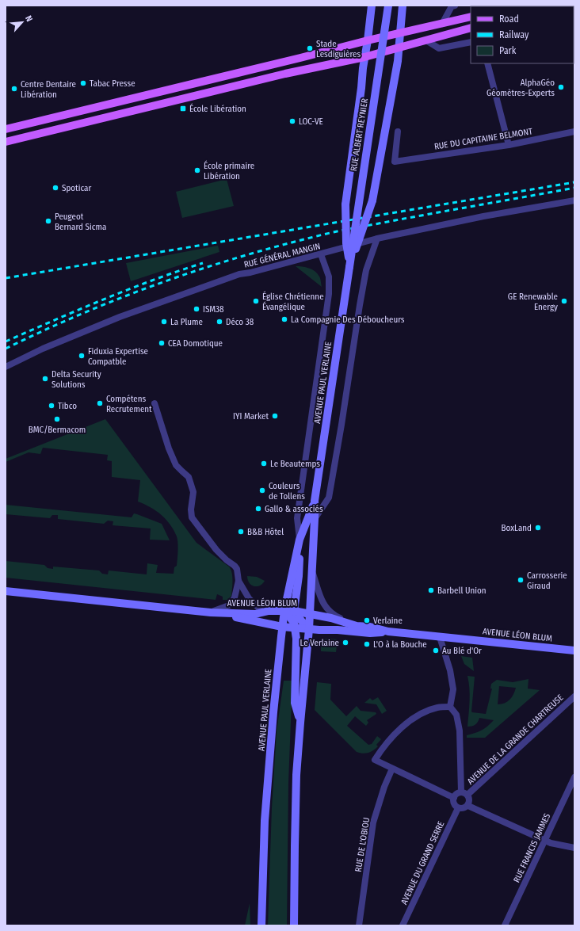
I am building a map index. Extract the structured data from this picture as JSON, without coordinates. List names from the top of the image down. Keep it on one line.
{"streets":{"main road":["RUE ALBERT REYNIER","AVENUE PAUL VERLAINE","AVENUE LÉON BLUM"],"street":["RUE DU CAPITAINE BELMONT","RUE GÉNÉRAL MANGIN","AVENUE DE LA GRANDE CHARTREUSE","RUE DE L'OBIOU","RUE FRANCIS JAMMES","AVENUE DU GRAND SERRE"]},"crossings":[["RUE ALBERT REYNIER","AVENUE PAUL VERLAINE"],["AVENUE PAUL VERLAINE","AVENUE LÉON BLUM"],["AVENUE DE LA GRANDE CHARTREUSE","AVENUE DU GRAND SERRE"]],"places":{"other":["Stade Lesdiguières","Tabac Presse","AlphaGéo Géomètres-Experts","Centre Dentaire Libération","LOC-VE","École primaire Libération","Spoticar","Peugeot Bernard Sicma","Église Chrétienne Évangélique","GE Renewable Energy","ISM38","La Compagnie Des Déboucheurs","La Plume","Déco 38","CEA Domotique","Fiduxia Expertise Compatble","Delta Security Solutions","Compétens Recrutement","Tibco","IYI Market","BMC/Bermacom","Le Beautemps","Couleurs de Tollens","Gallo & associés","BoxLand","B&B Hôtel","Carrosserie Giraud","Barbell Union","Verlaine","Le Verlaine","L'O à la Bouche","Au Blé d'Or"],"transit":["École Libération"]},"legend":["Road","Railway","Park"],"north":"top right"}
